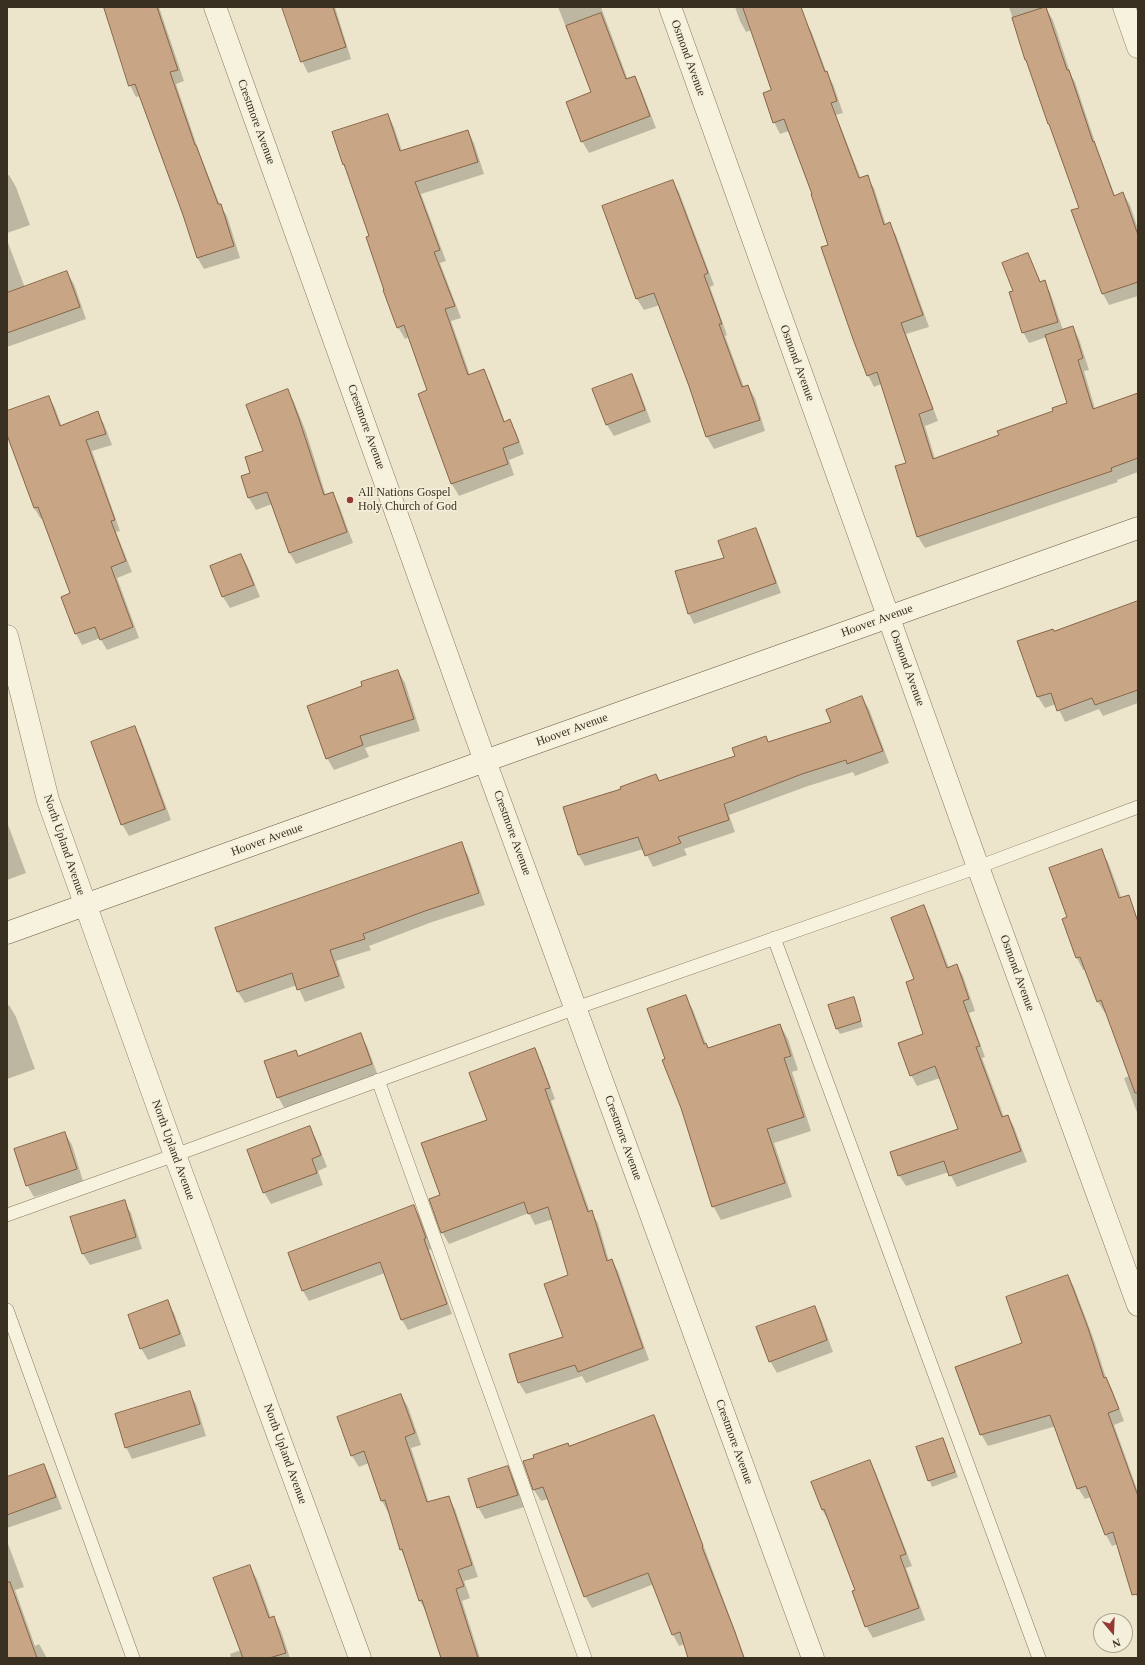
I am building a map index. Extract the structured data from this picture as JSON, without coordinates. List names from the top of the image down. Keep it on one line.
{"streets":{"street":["Osmond Avenue","Crestmore Avenue","Hoover Avenue","North Upland Avenue"]},"crossings":[["Osmond Avenue","Hoover Avenue"],["Crestmore Avenue","Hoover Avenue"],["Hoover Avenue","North Upland Avenue"]],"places":["All Nations Gospel Holy Church of God"],"north":"bottom"}
